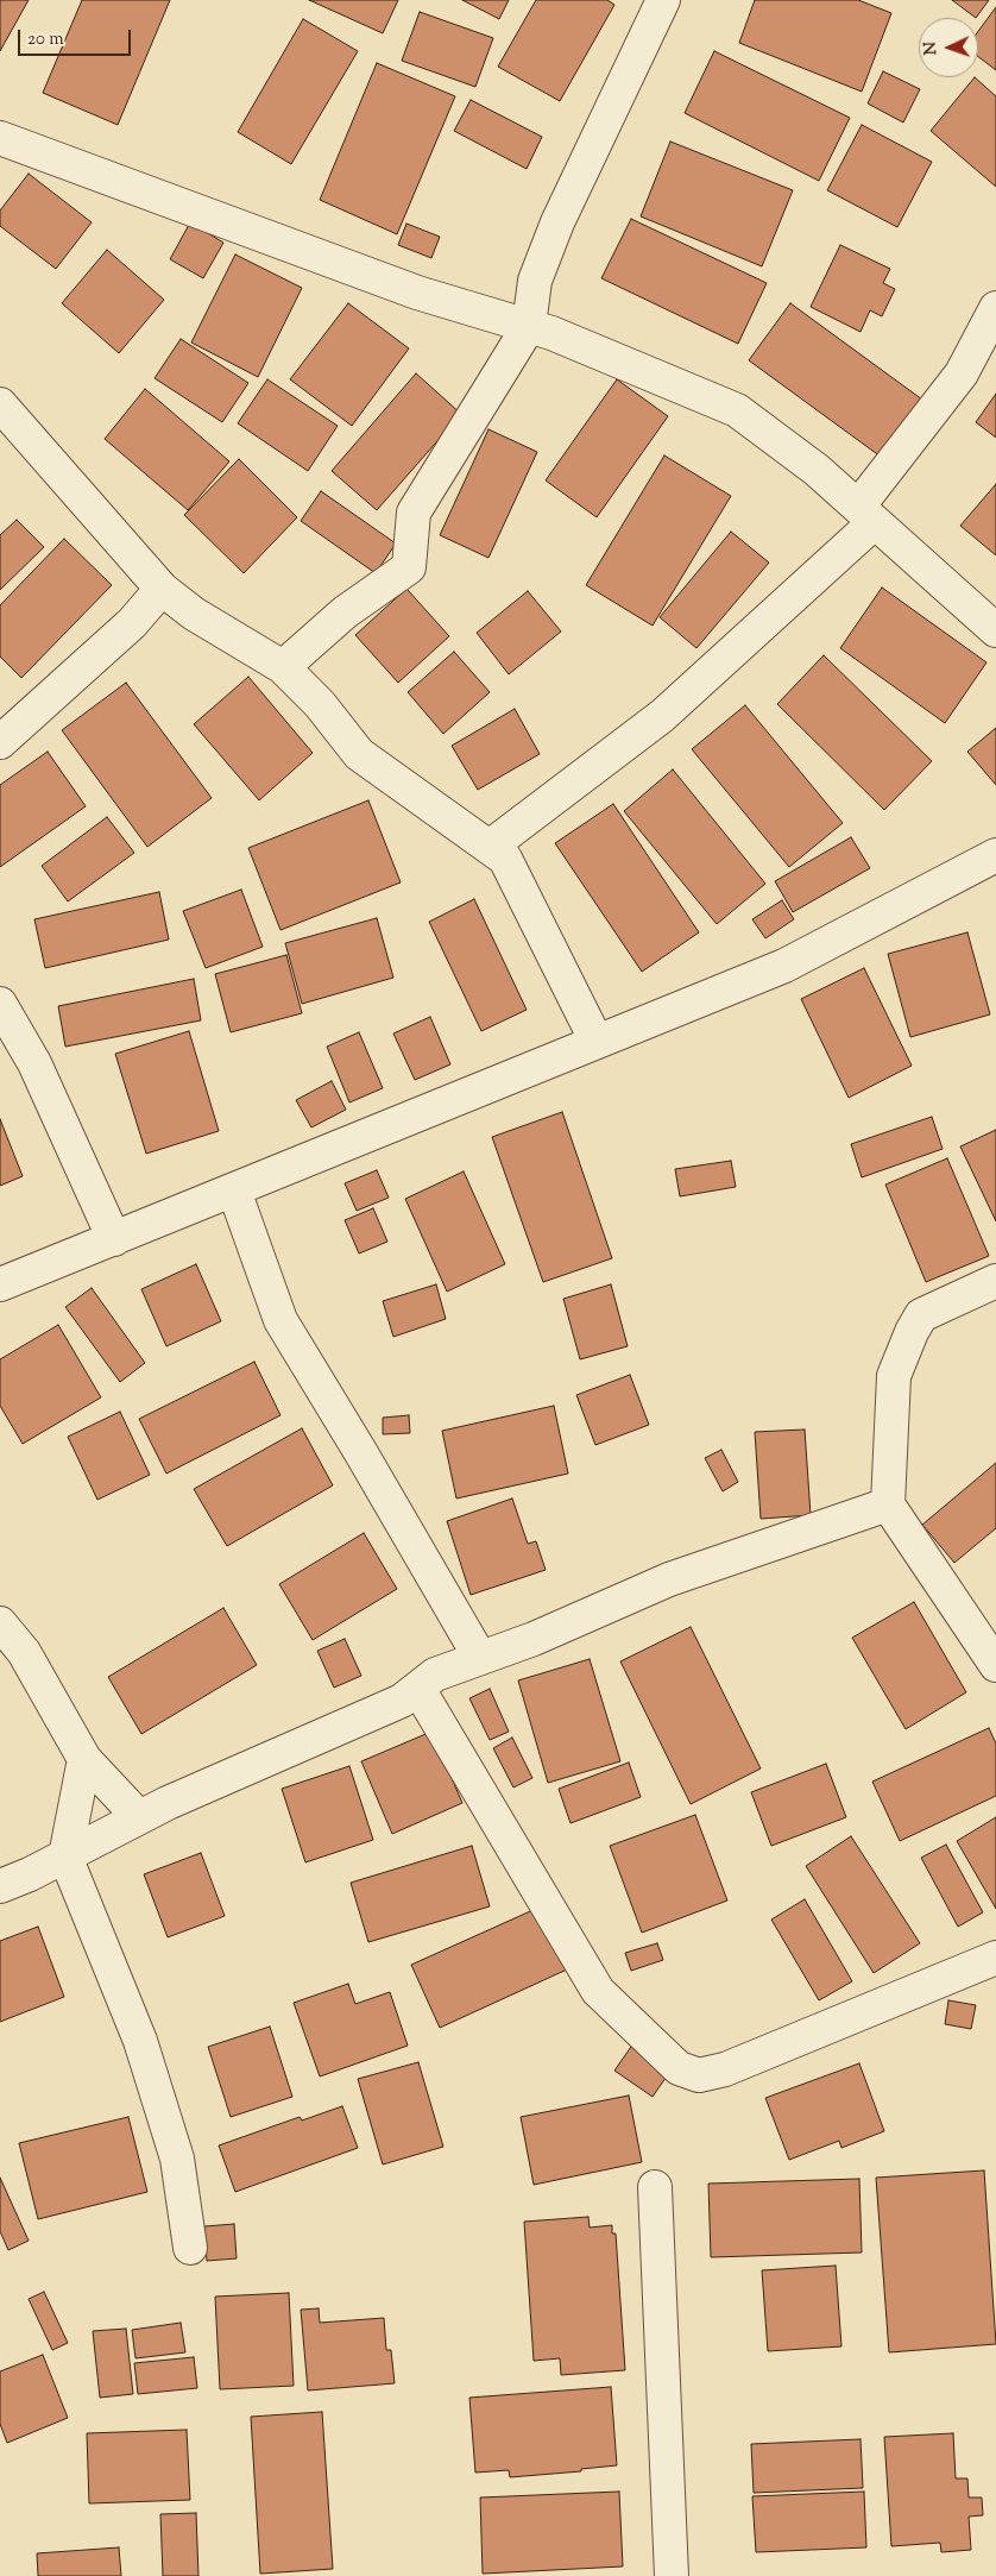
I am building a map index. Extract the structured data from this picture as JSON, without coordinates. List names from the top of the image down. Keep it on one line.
{"scale_bar":"20 m","north":"left"}
